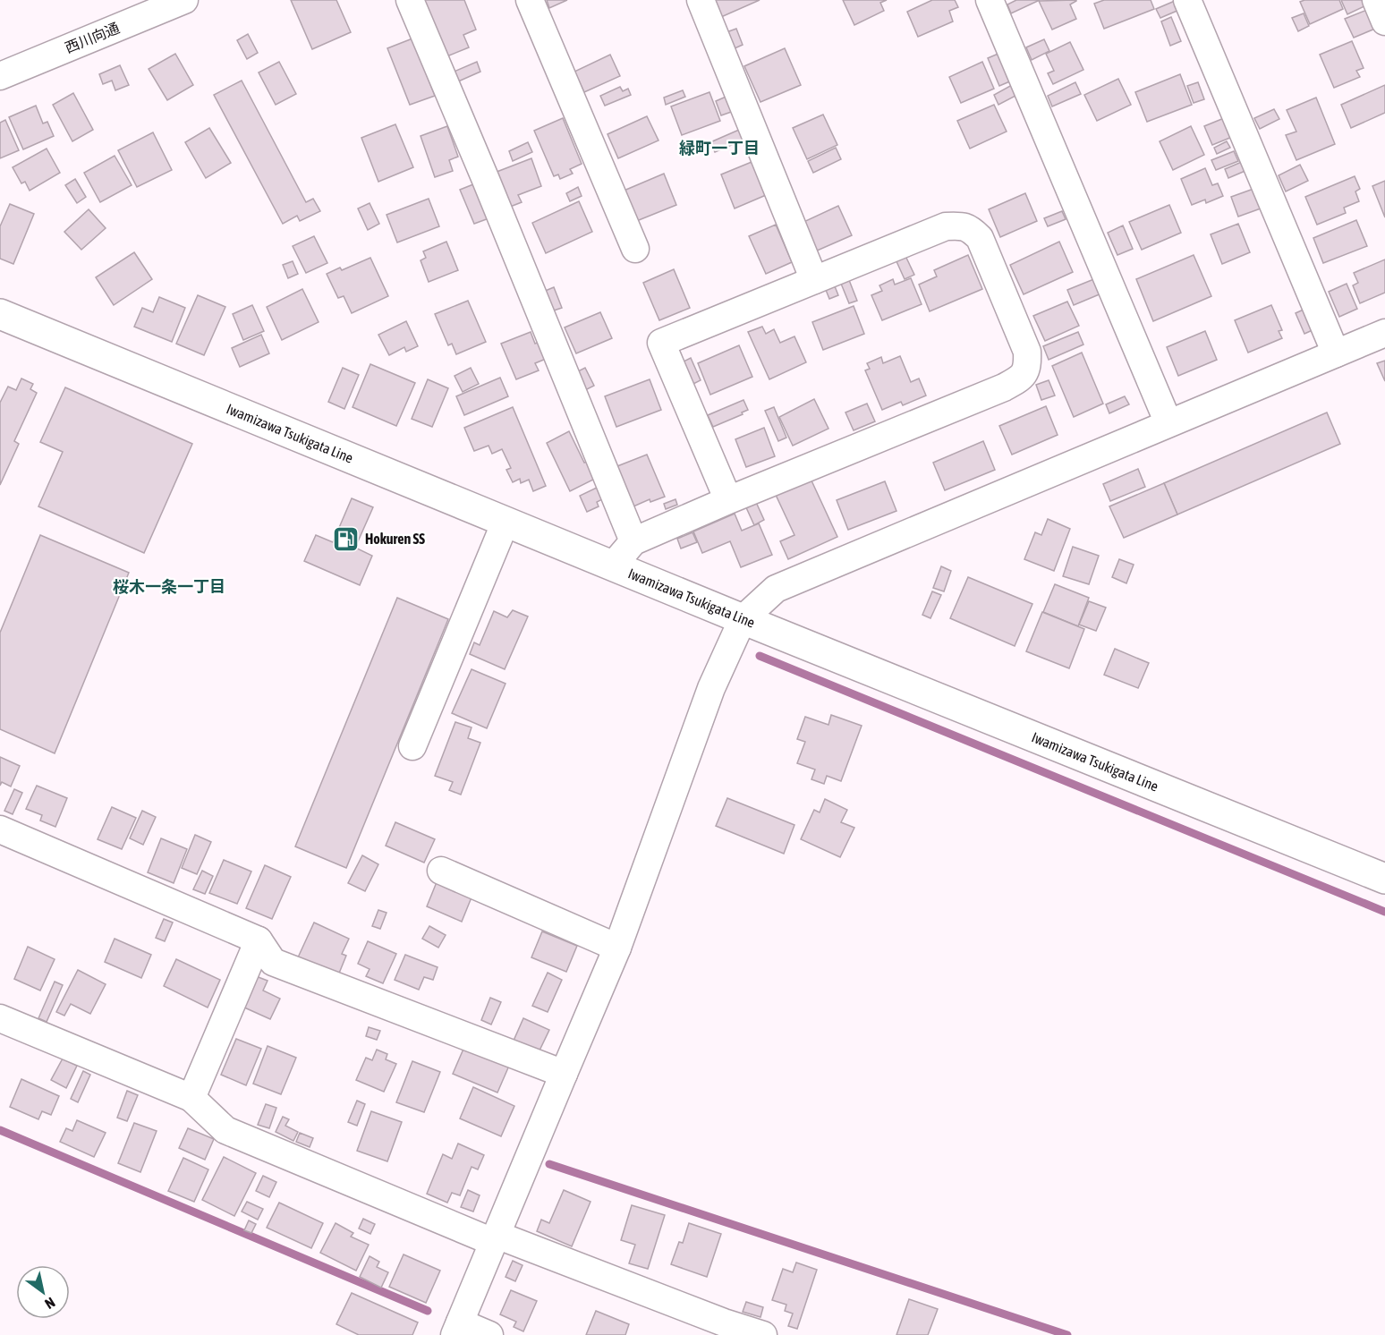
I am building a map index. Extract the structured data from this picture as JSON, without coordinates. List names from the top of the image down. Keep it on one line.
{"streets":{"main road":["Iwamizawa Tsukigata Line"],"street":["西川向通"]},"districts":["緑町一丁目","桜木一条一丁目"],"places":{"fuel station":["Hokuren SS"]},"north":"bottom right"}
